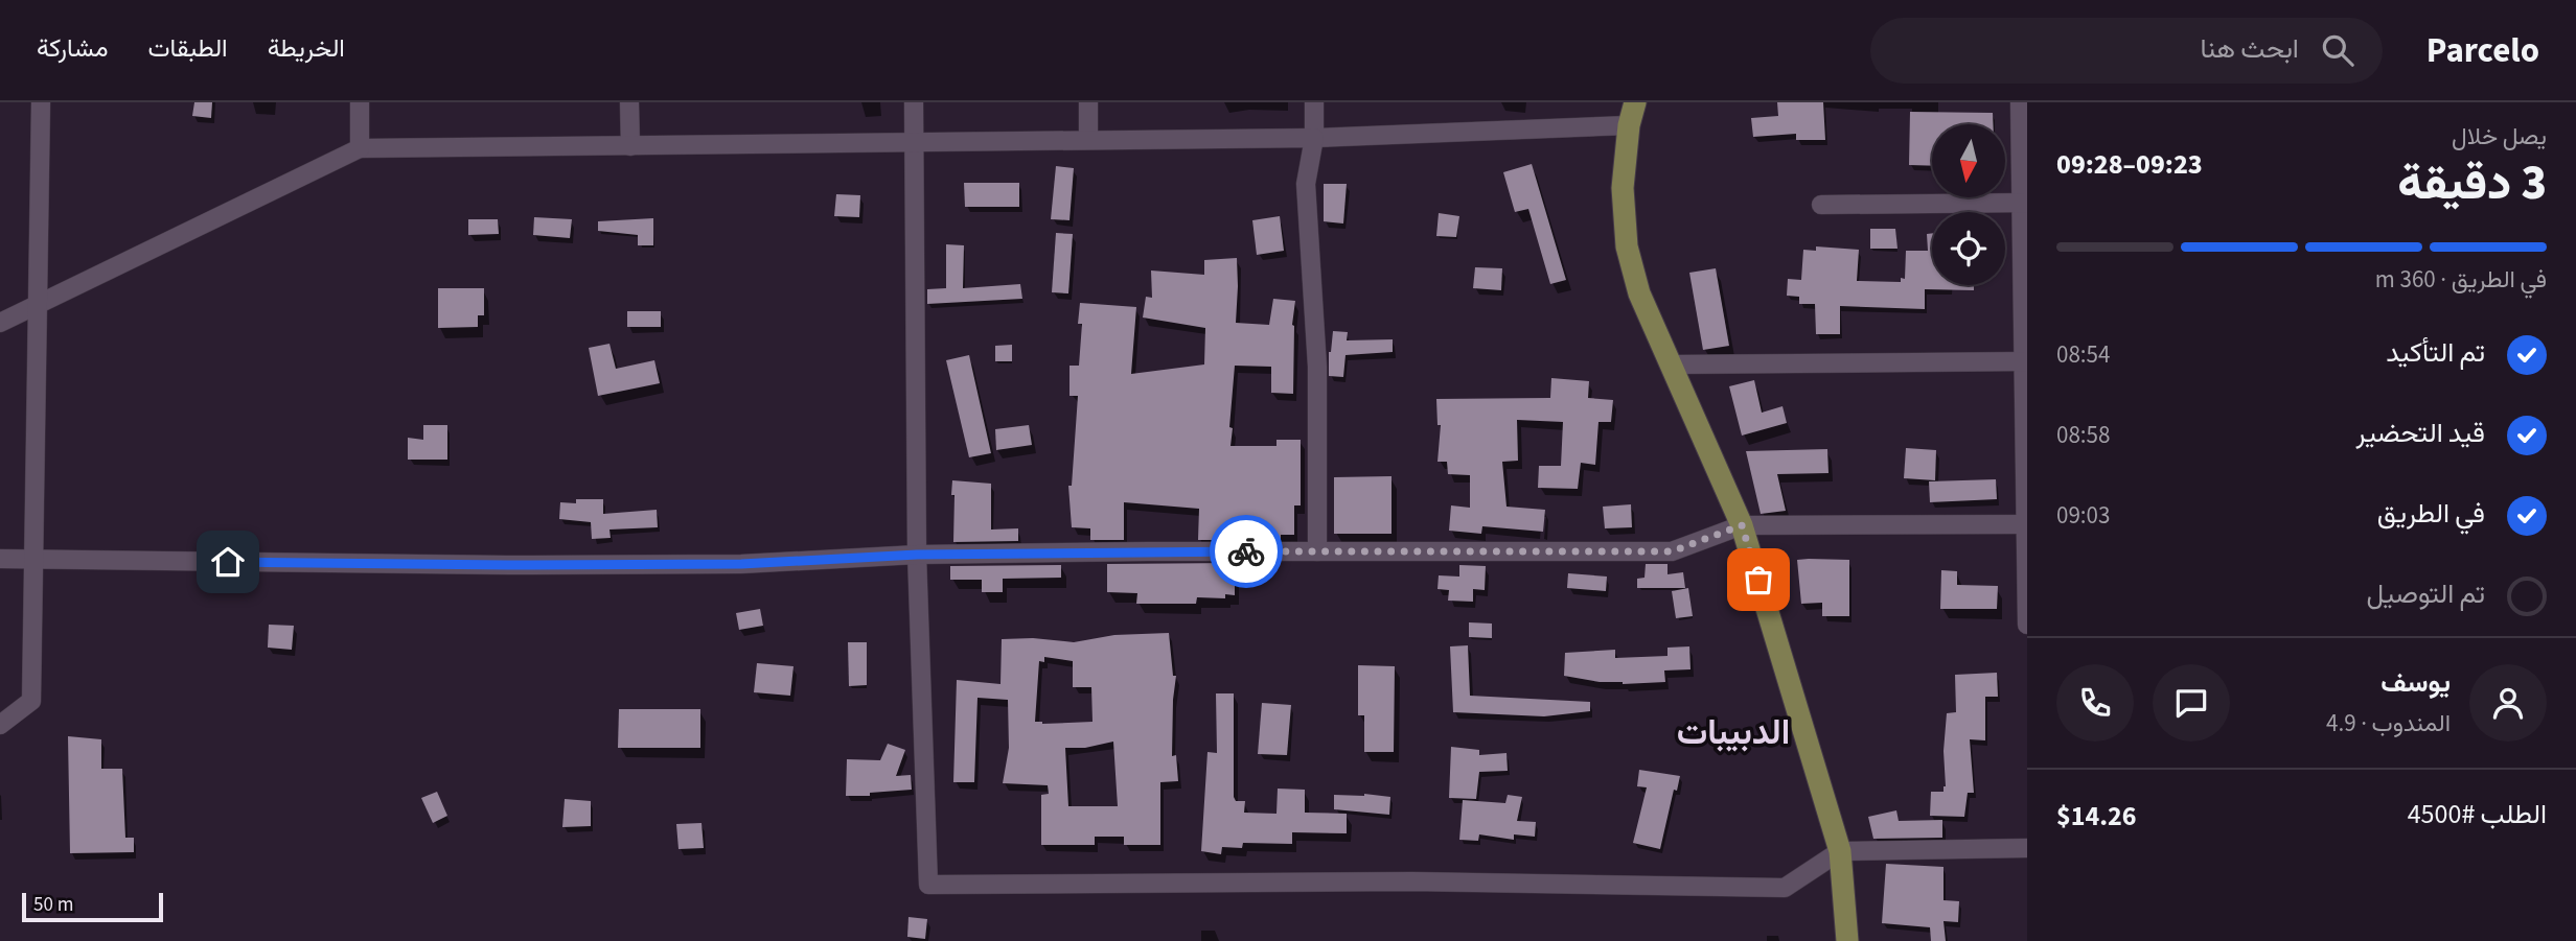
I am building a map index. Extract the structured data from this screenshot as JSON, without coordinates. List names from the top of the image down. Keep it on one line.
{"districts":["الدبيبات"],"scale_bar":"50 m","north":"bottom","page":{"header":"Parcelo","search":"ابحث هنا","nav":["الخريطة","الطبقات","مشاركة"],"heading":["3 دقيقة","يصل خلال","09:23–09:28"],"panel":["يوسف","المندوب · 4.9","الطلب #4500","$14.26"],"bar":"في الطريق · 360 m","list":[["تم التأكيد","08:54"],["قيد التحضير","08:58"],["في الطريق","09:03"],"تم التوصيل"],"scale":"50 m"}}
